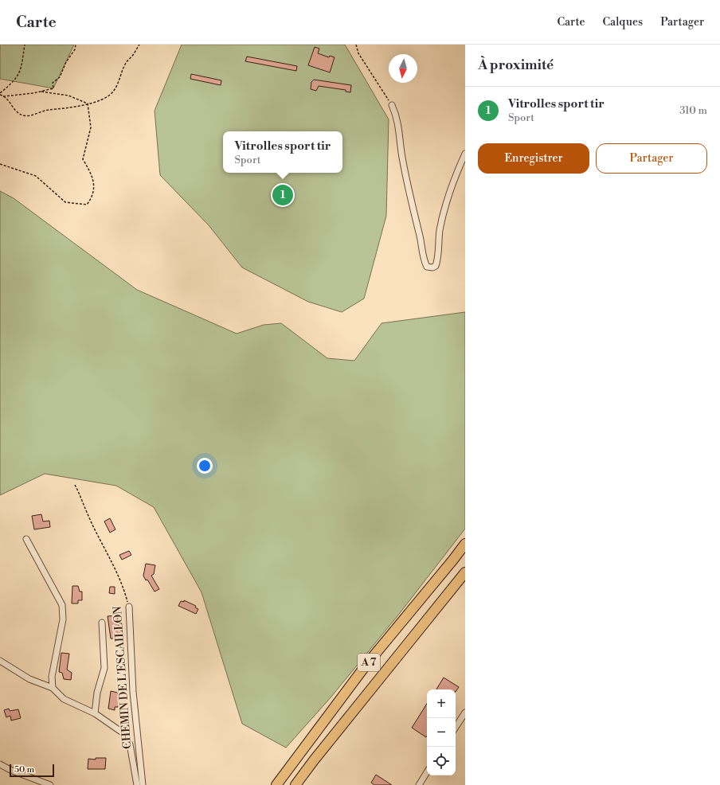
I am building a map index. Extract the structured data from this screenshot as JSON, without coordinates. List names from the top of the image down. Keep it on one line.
{"streets":{"highway":["A 7"],"street":["CHEMIN DE L'ESCAILLON"]},"scale_bar":"50 m","north":"bottom","page":{"header":"Carte","nav":["Carte","Calques","Partager"],"heading":"À proximité","list":[{"mark":"1","name":"Vitrolles sport tir","note":"Sport","value":"310 m"}],"popup":["Vitrolles sport tir","Sport"],"buttons":["Enregistrer","Partager"],"pins":"1","map_buttons":["+","−"],"scale":"50 m"}}
